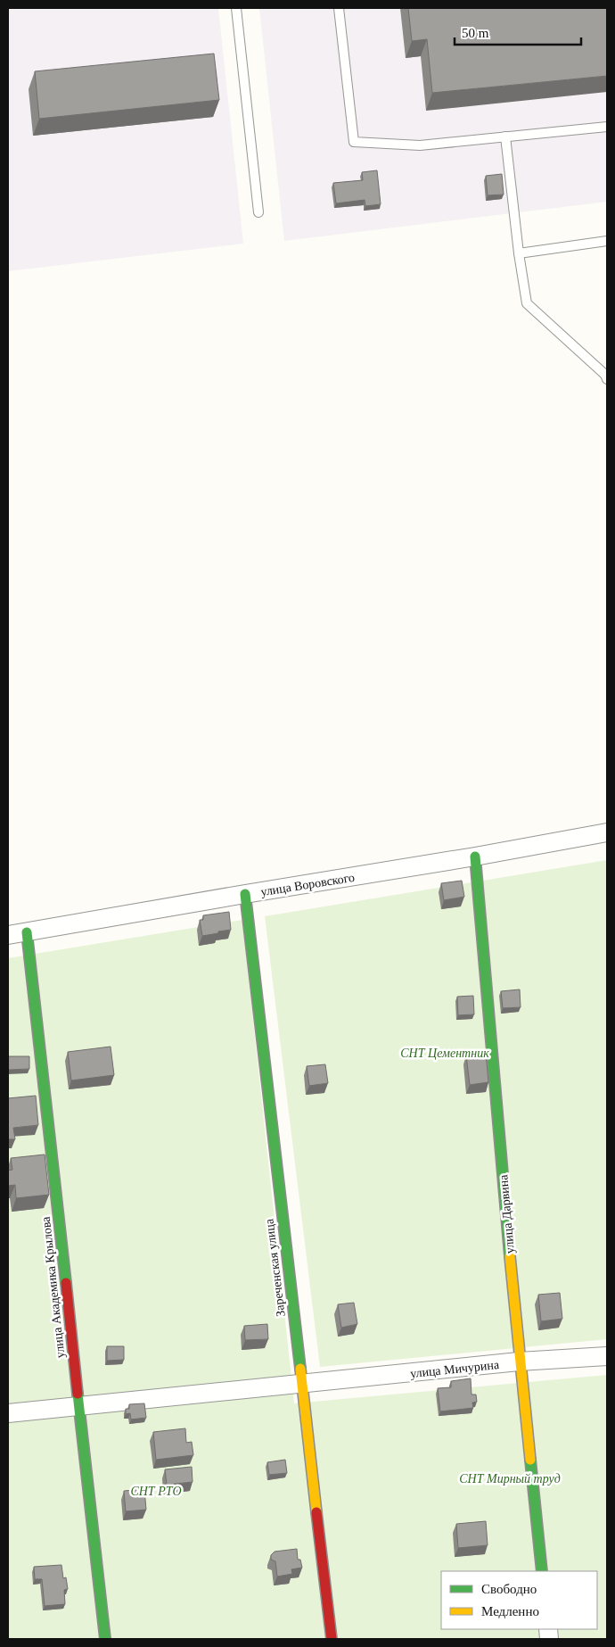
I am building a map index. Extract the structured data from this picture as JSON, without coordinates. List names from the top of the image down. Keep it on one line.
{"streets":{"street":["улица Воровского","улица Дарвина","Зареченская улица","улица Академика Крылова","улица Мичурина"]},"crossings":[["улица Воровского","улица Дарвина"],["улица Воровского","Зареченская улица"],["улица Воровского","улица Академика Крылова"],["улица Дарвина","улица Мичурина"],["Зареченская улица","улица Мичурина"],["улица Академика Крылова","улица Мичурина"]],"parks":["СНТ Цементник","СНТ Мирный труд","СНТ РТО"],"legend":["Свободно","Медленно"],"scale_bar":"50 m"}
